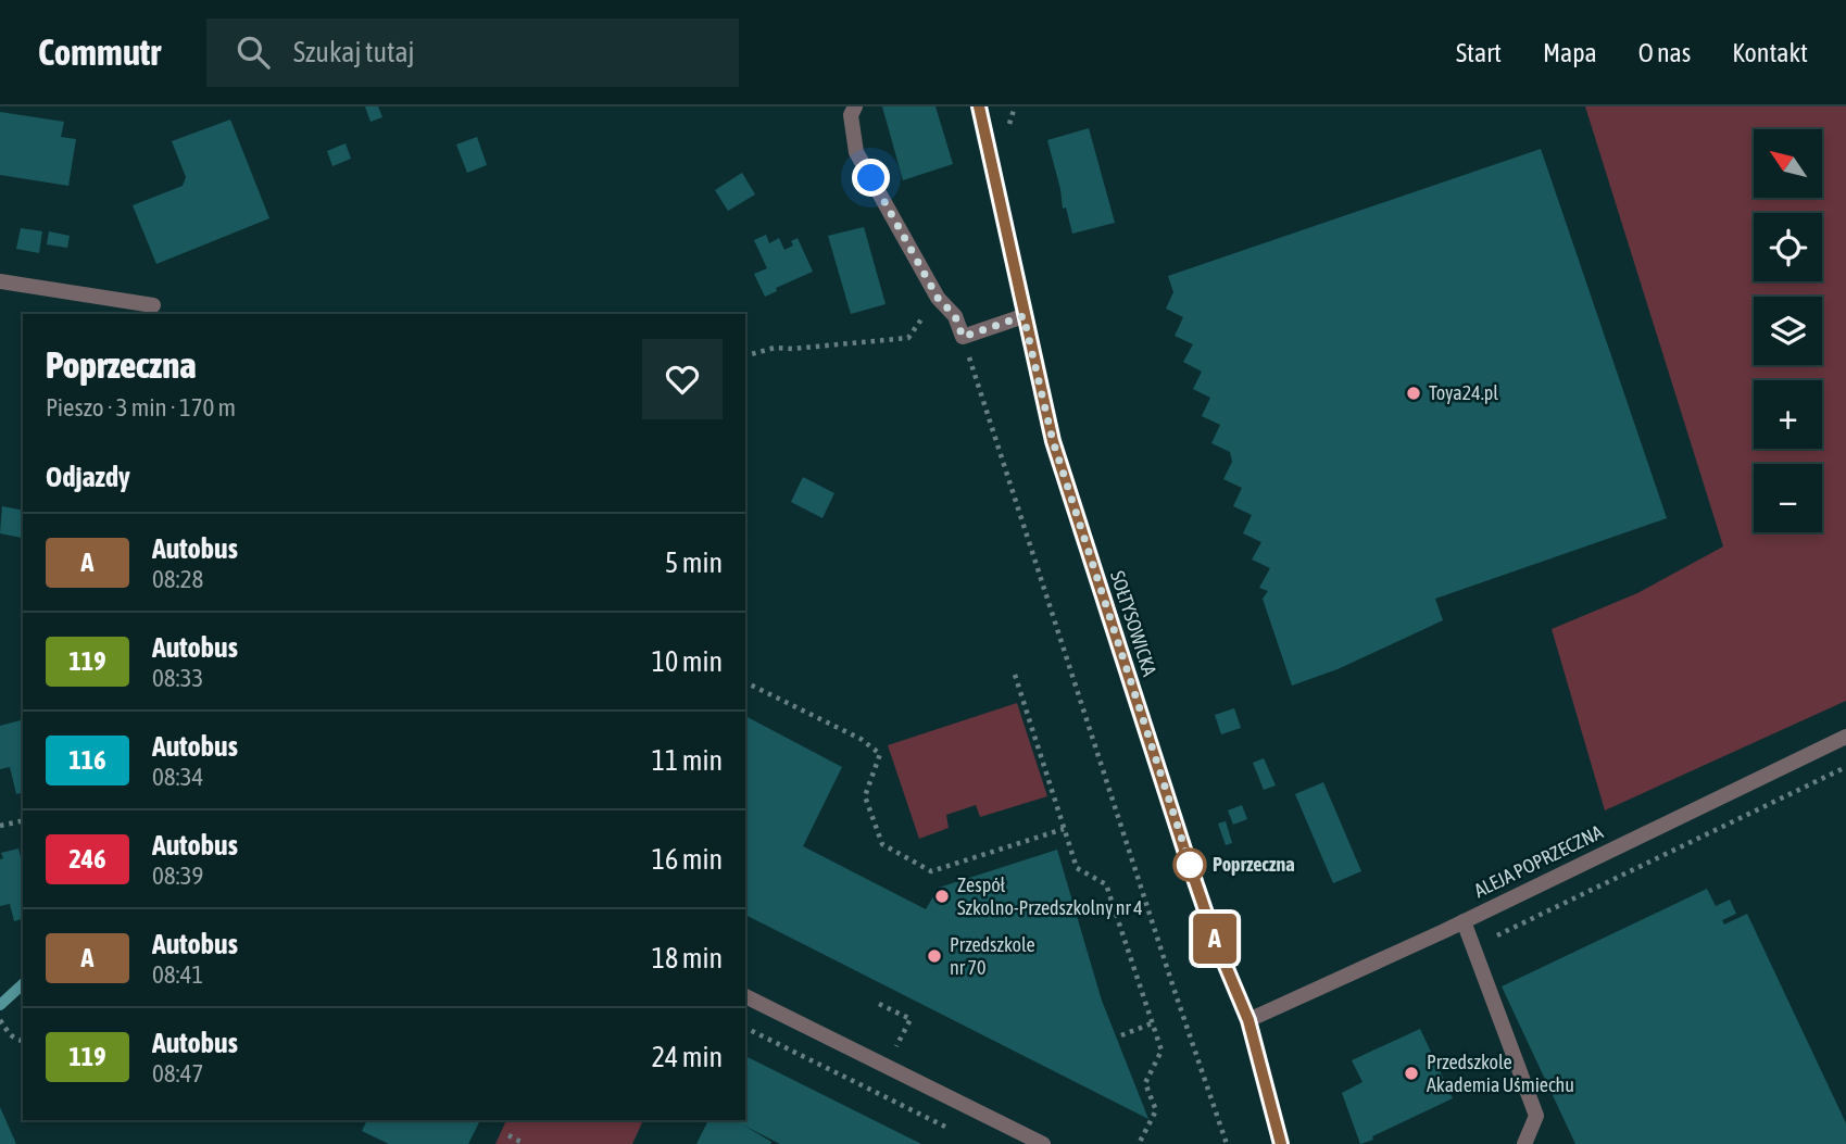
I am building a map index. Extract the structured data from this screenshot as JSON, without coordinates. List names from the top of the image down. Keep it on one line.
{"streets":{"street":["SOŁTYSOWICKA","ALEJA POPRZECZNA"]},"crossings":[["SOŁTYSOWICKA","ALEJA POPRZECZNA"]],"places":["Toya24.pl","Poprzeczna","Zespół Szkolno-Przedszkolny nr 4","Przedszkole nr 70","Przedszkole Akademia Uśmiechu"],"lines":["bus line A"],"north":"top left","page":{"header":"Commutr","search":"Szukaj tutaj","nav":["Start","Mapa","O nas","Kontakt"],"on_map":"A","map_buttons":["+","−"],"heading":[["Poprzeczna","Pieszo · 3 min · 170 m"],"Odjazdy"],"list":[{"mark":"A","name":"Autobus","note":"08:28","value":"5 min"},{"mark":"119","name":"Autobus","note":"08:33","value":"10 min"},{"mark":"116","name":"Autobus","note":"08:34","value":"11 min"},{"mark":"246","name":"Autobus","note":"08:39","value":"16 min"},{"mark":"A","name":"Autobus","note":"08:41","value":"18 min"},{"mark":"119","name":"Autobus","note":"08:47","value":"24 min"}]}}
